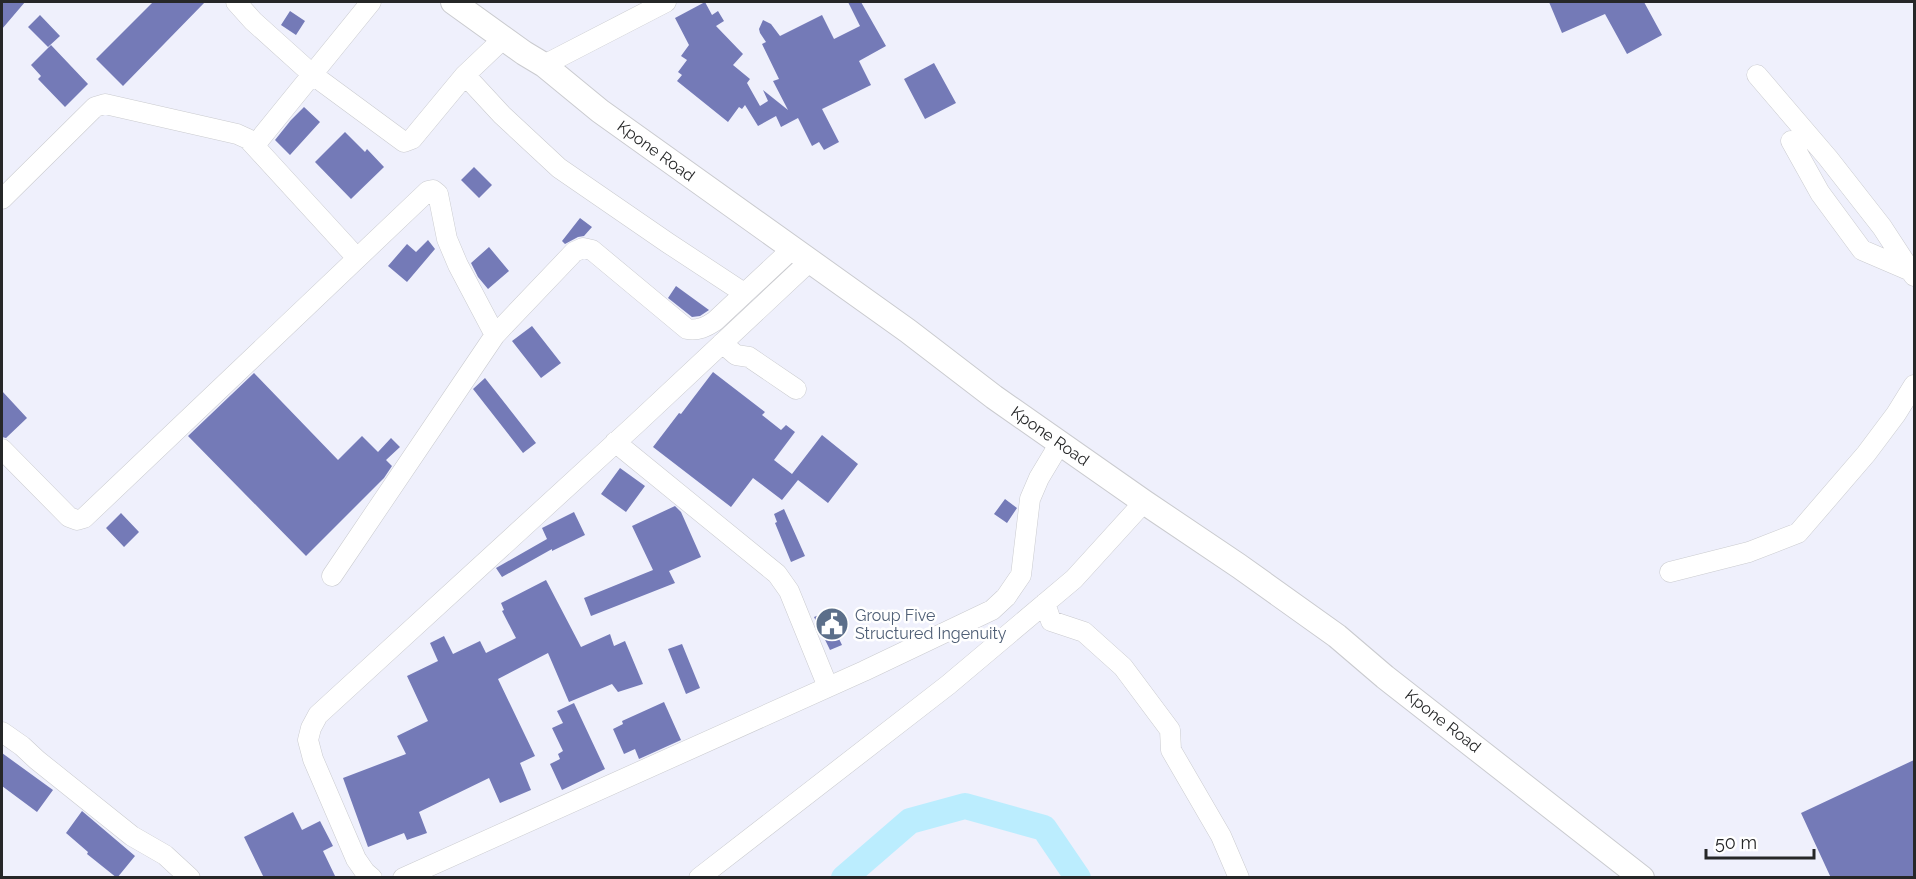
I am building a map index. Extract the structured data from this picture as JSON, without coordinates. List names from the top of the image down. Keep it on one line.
{"streets":{"main road":["Kpone Road"]},"places":{"public building":["Group Five Structured Ingenuity"]},"scale_bar":"50 m"}
